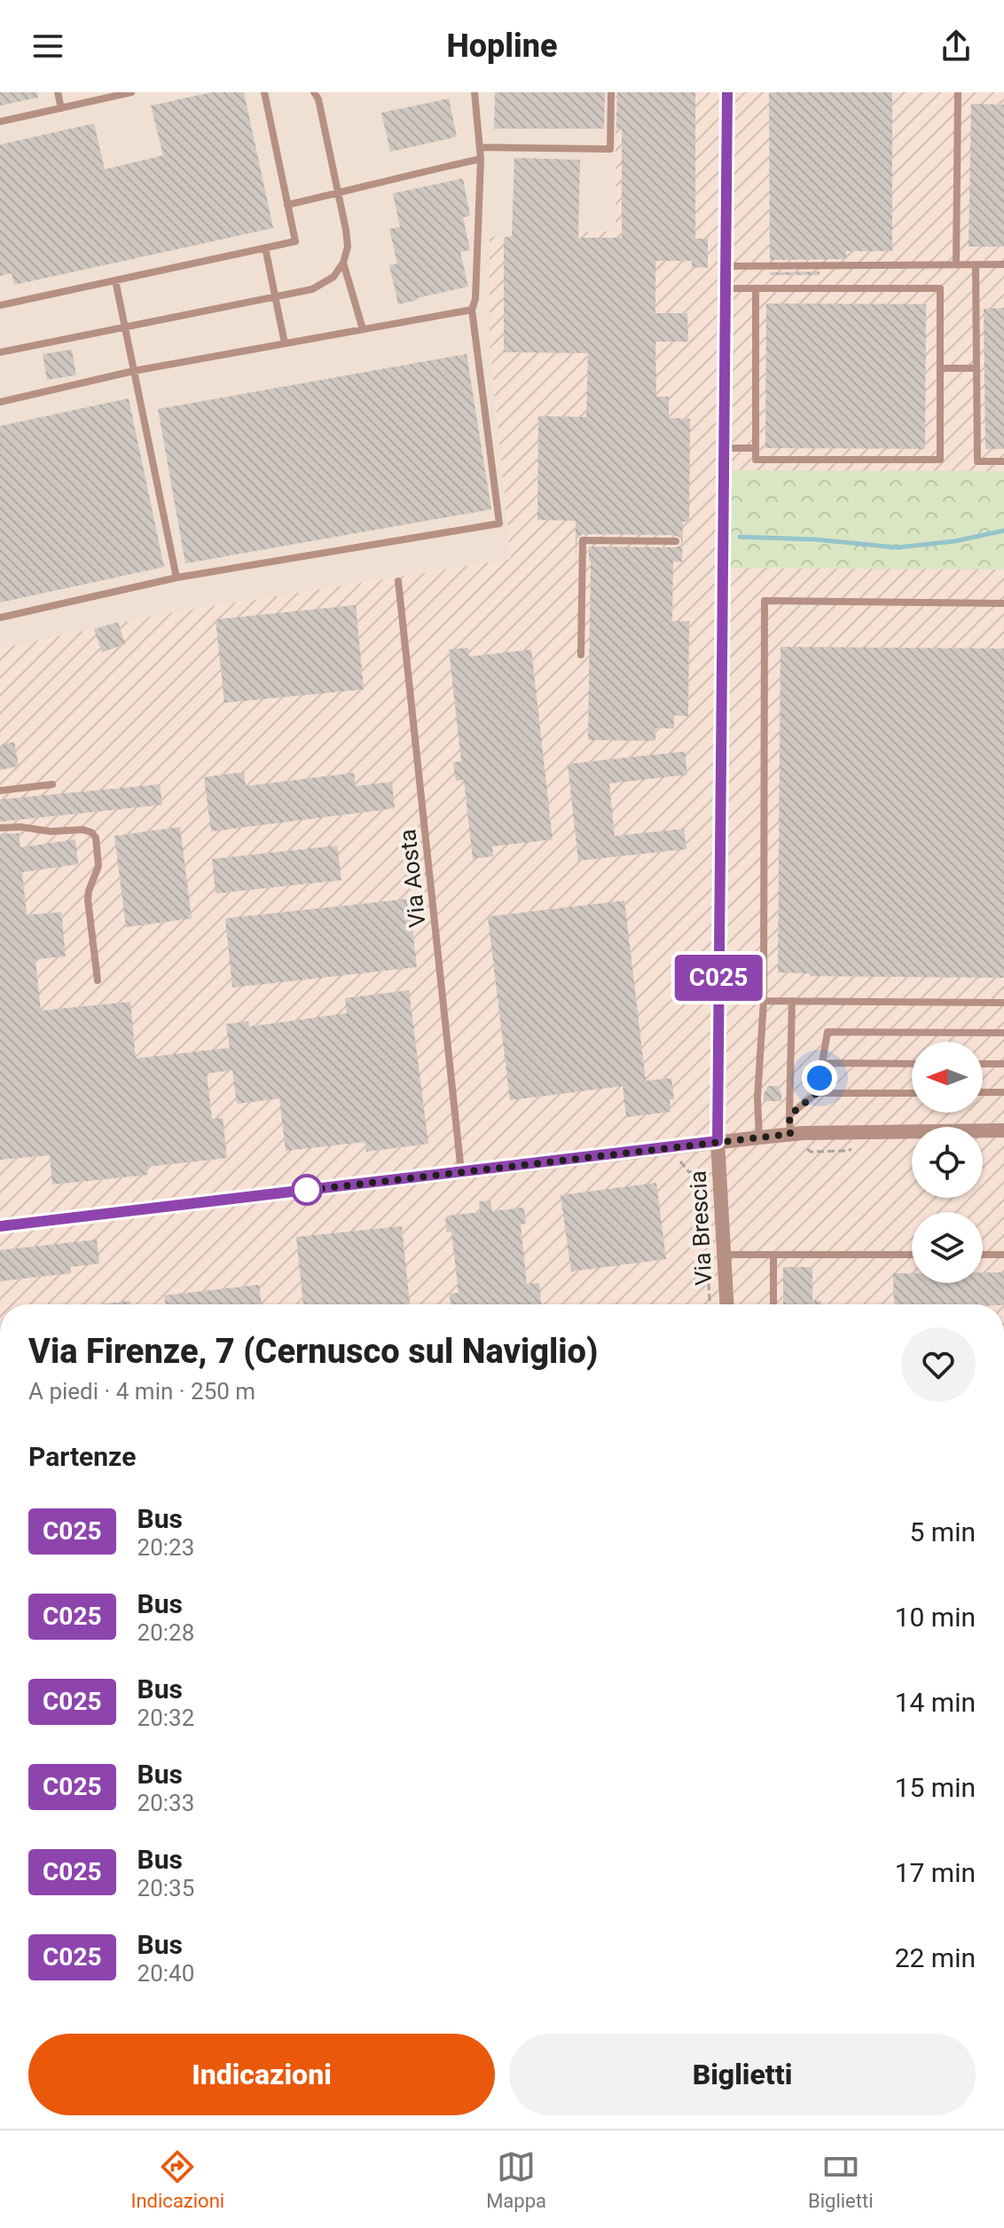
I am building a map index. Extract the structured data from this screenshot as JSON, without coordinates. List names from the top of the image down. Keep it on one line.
{"streets":{"street":["Via Brescia"],"lane":["Via Aosta"]},"lines":["bus line C025"],"north":"left","page":{"header":"Hopline","on_map":"C025","heading":[["Via Firenze, 7 (Cernusco sul Naviglio)","A piedi · 4 min · 250 m"],"Partenze"],"list":[{"mark":"C025","name":"Bus","note":"20:23","value":"5 min"},{"mark":"C025","name":"Bus","note":"20:28","value":"10 min"},{"mark":"C025","name":"Bus","note":"20:32","value":"14 min"},{"mark":"C025","name":"Bus","note":"20:33","value":"15 min"},{"mark":"C025","name":"Bus","note":"20:35","value":"17 min"},{"mark":"C025","name":"Bus","note":"20:40","value":"22 min"}],"buttons":["Indicazioni","Biglietti"],"tabs":["Indicazioni","Mappa","Biglietti"]}}
